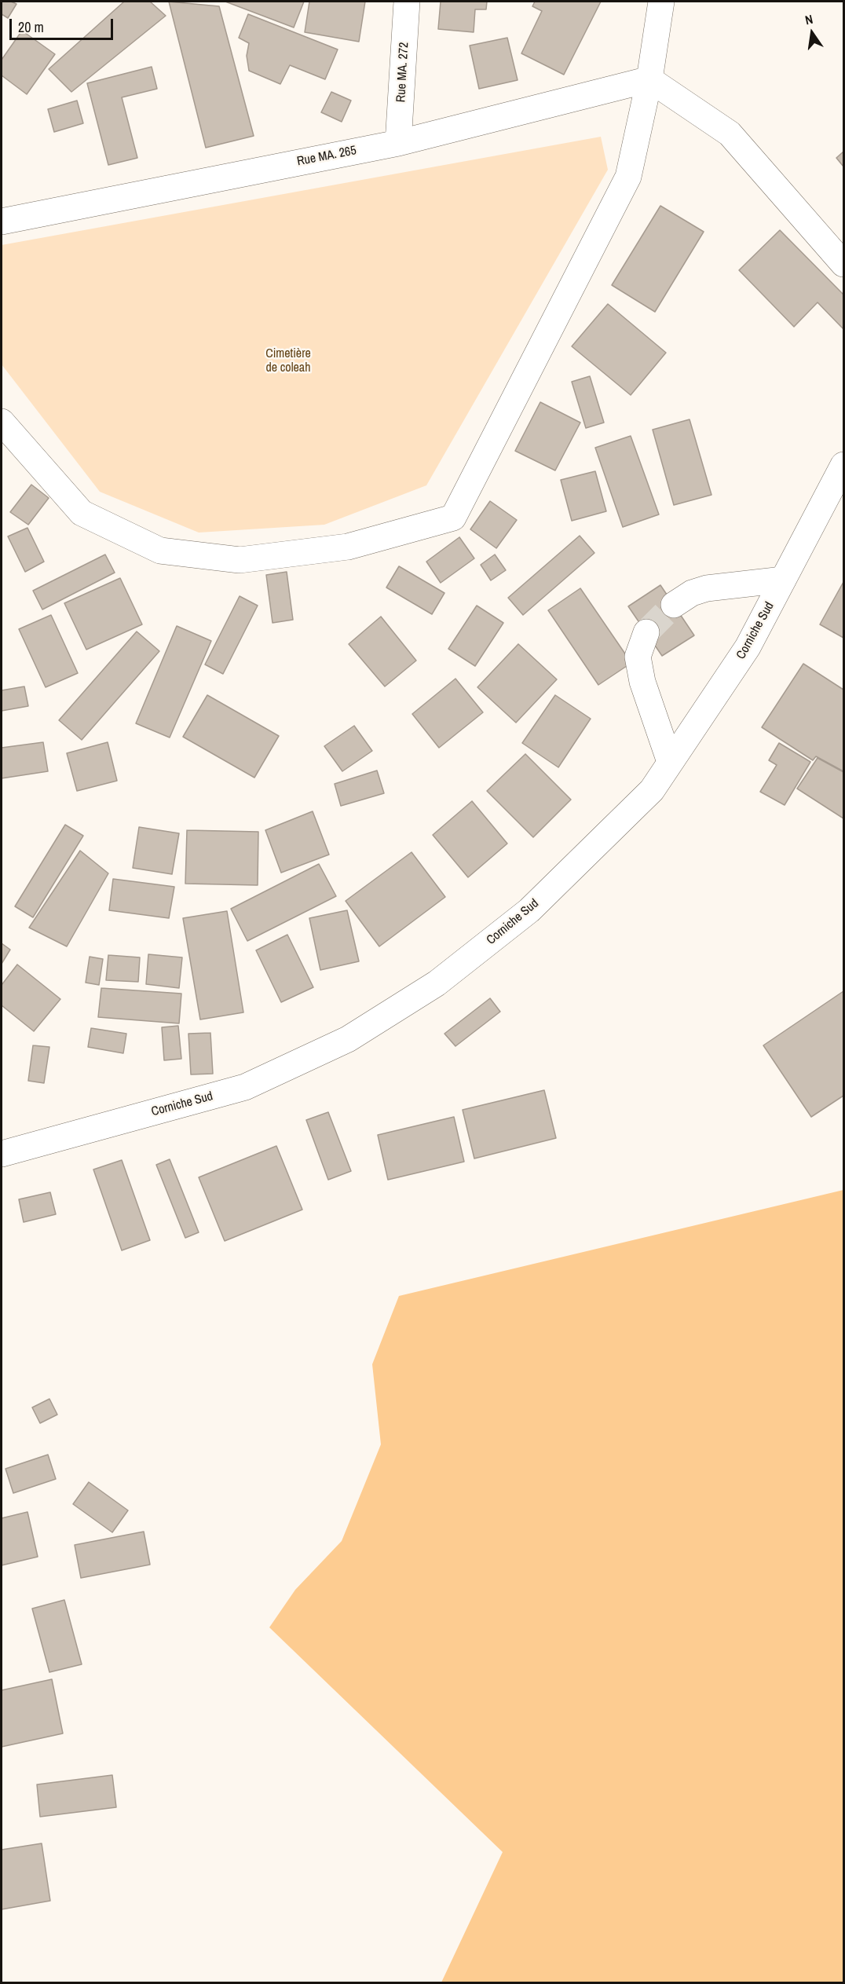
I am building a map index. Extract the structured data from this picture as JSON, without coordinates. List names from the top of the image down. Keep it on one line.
{"streets":{"street":["Rue MA. 272","Rue MA. 265","Corniche Sud"]},"crossings":[["Rue MA. 272","Rue MA. 265"]],"parks":["Cimetière de coleah"],"scale_bar":"20 m","north":"top"}
